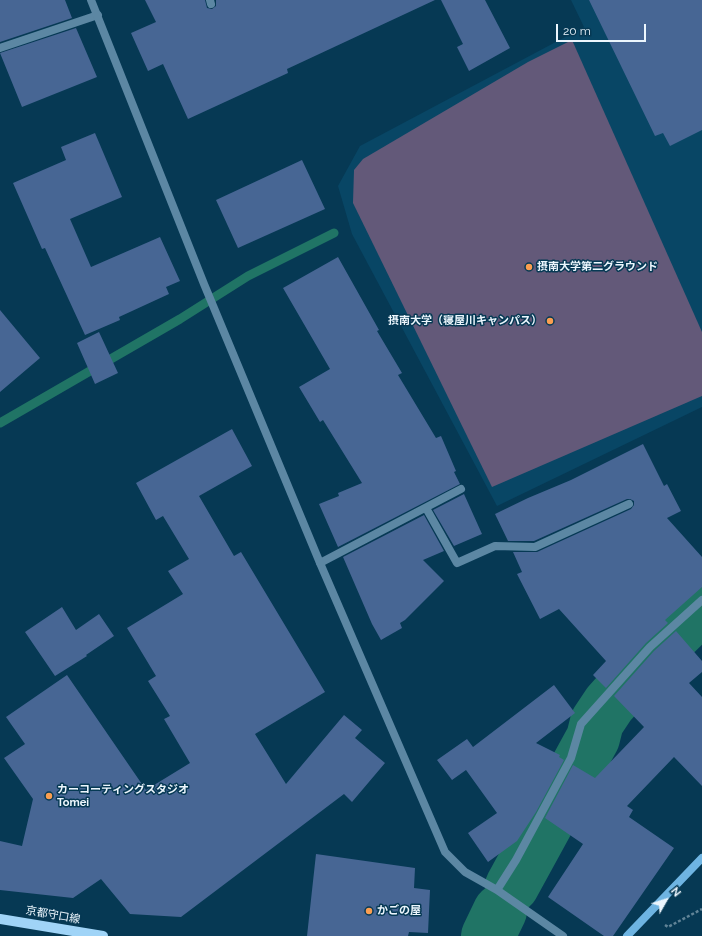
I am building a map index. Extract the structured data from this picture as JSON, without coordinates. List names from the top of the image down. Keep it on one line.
{"streets":{"main road":["京都守口線"]},"places":["摂南大学第二グラウンド","摂南大学（寝屋川キャンパス）","カーコーティングスタジオ Tomei","かごの屋"],"scale_bar":"20 m","north":"top right"}
